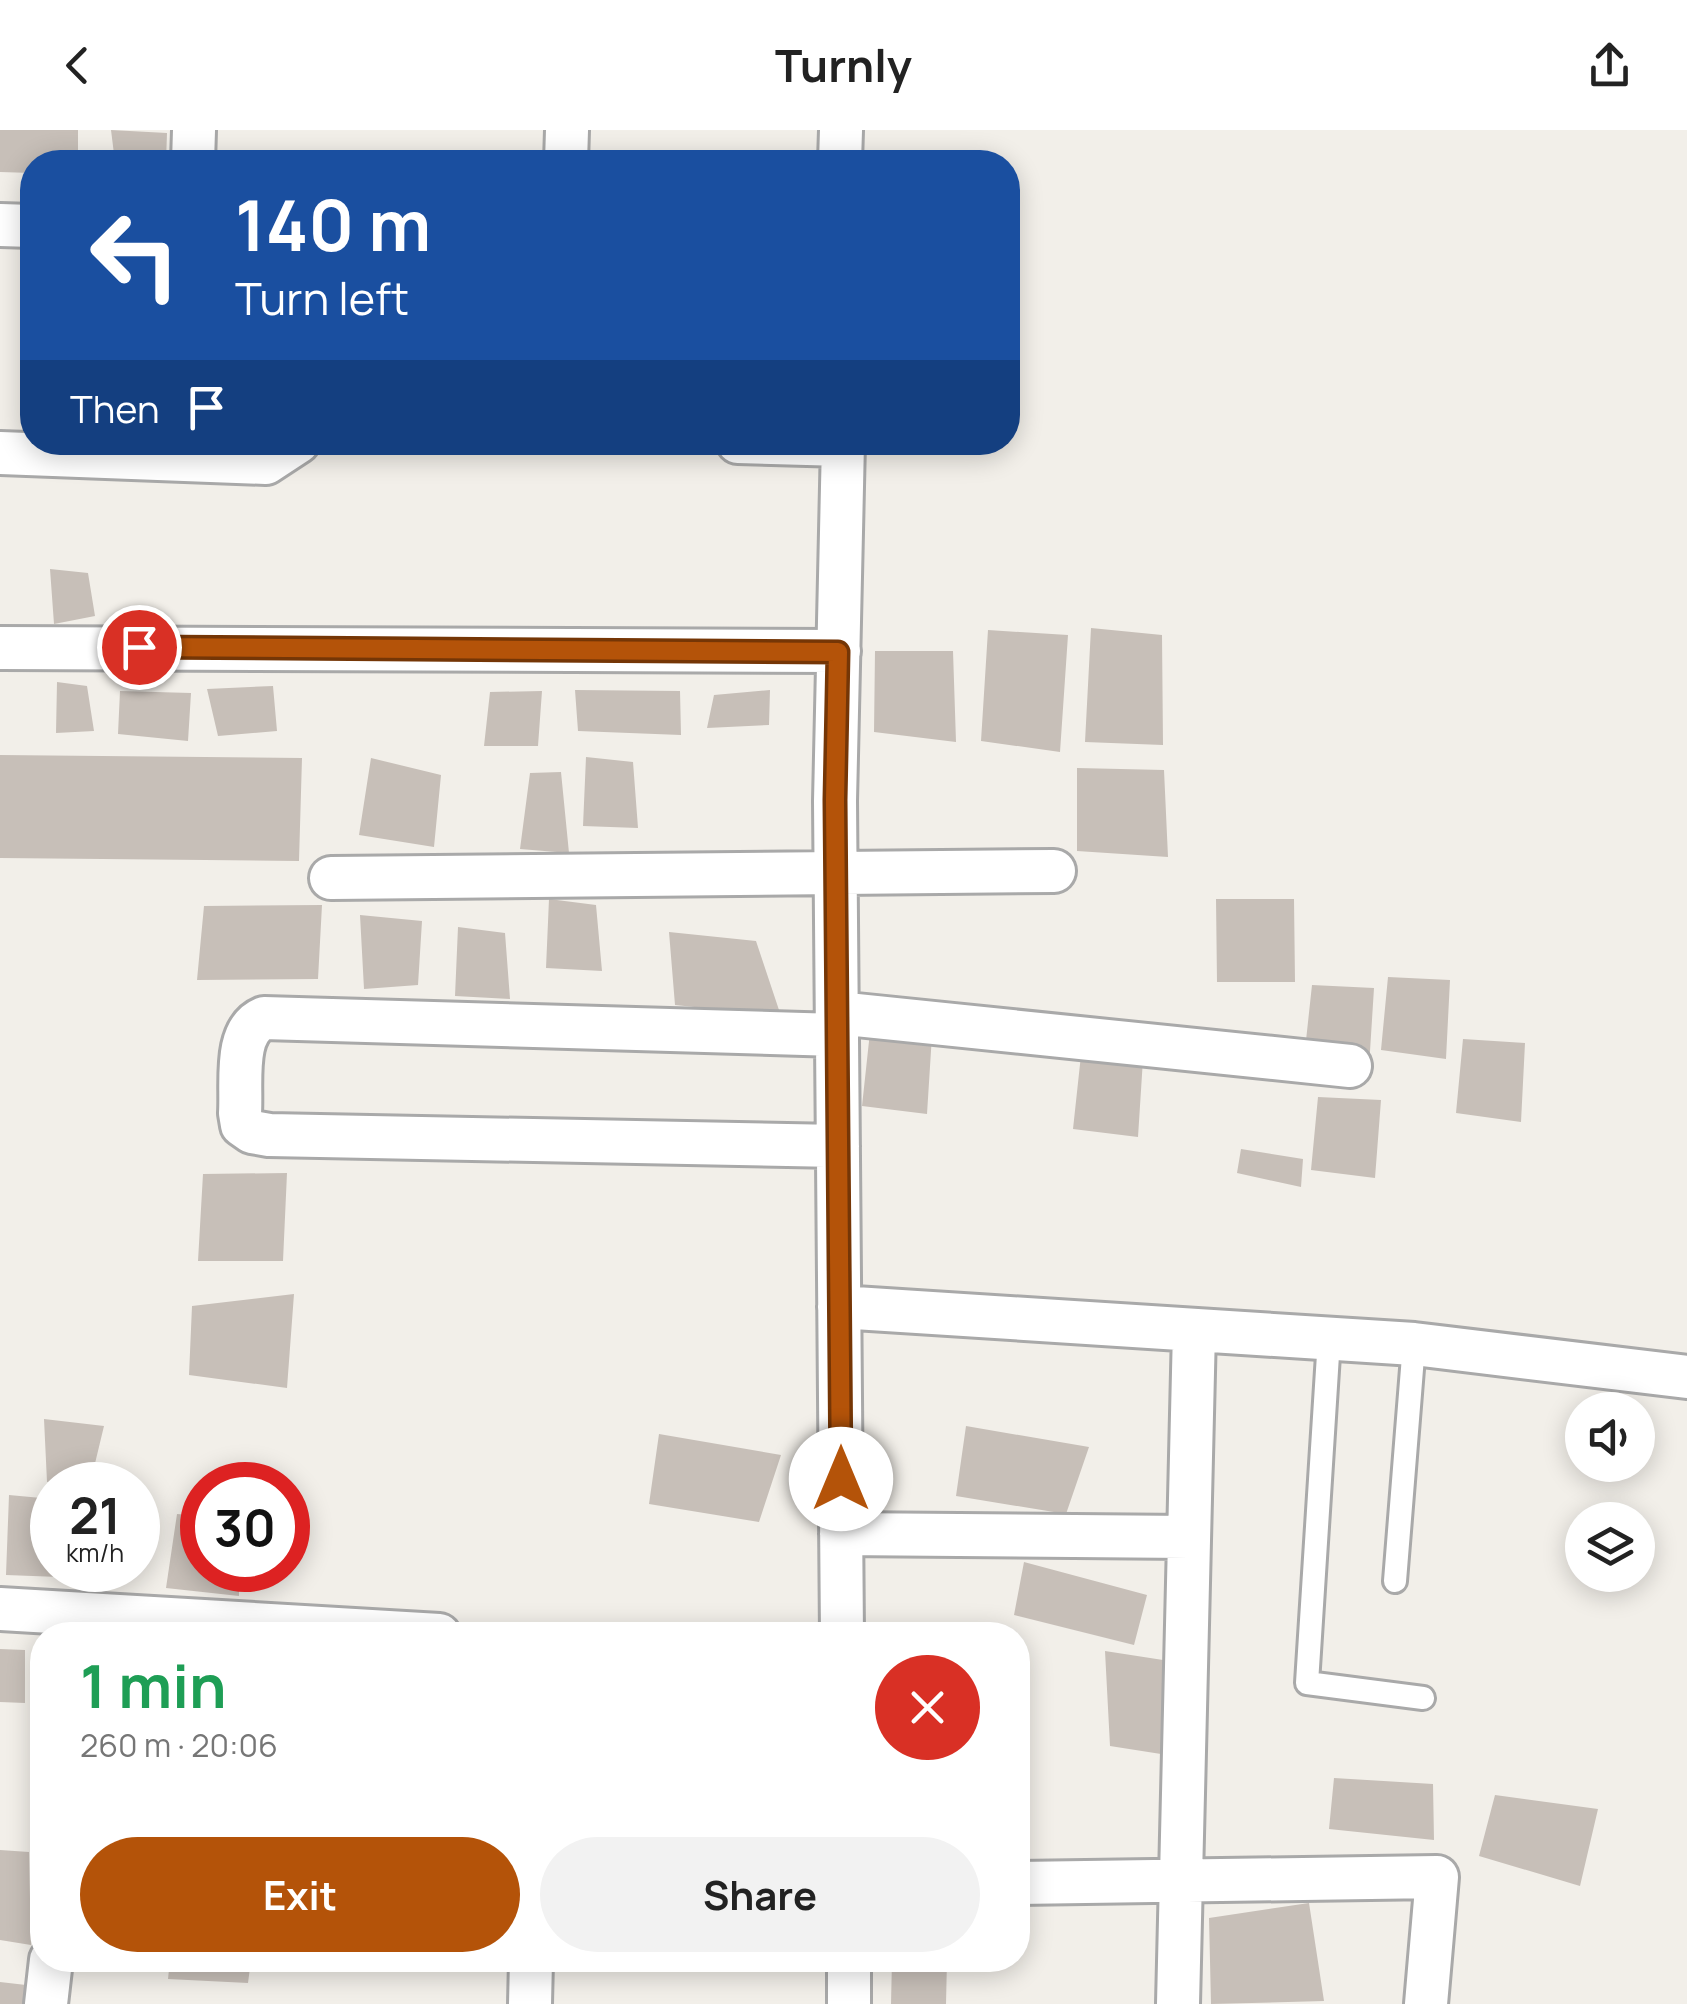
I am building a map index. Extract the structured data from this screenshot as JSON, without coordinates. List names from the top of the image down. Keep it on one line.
{"page":{"header":"Turnly","turn":["140 m","Turn left"],"then":"Then","speed":"21 km/h","limit":"30","heading":["1 min","260 m · 20:06"],"buttons":["Exit","Share"]}}
